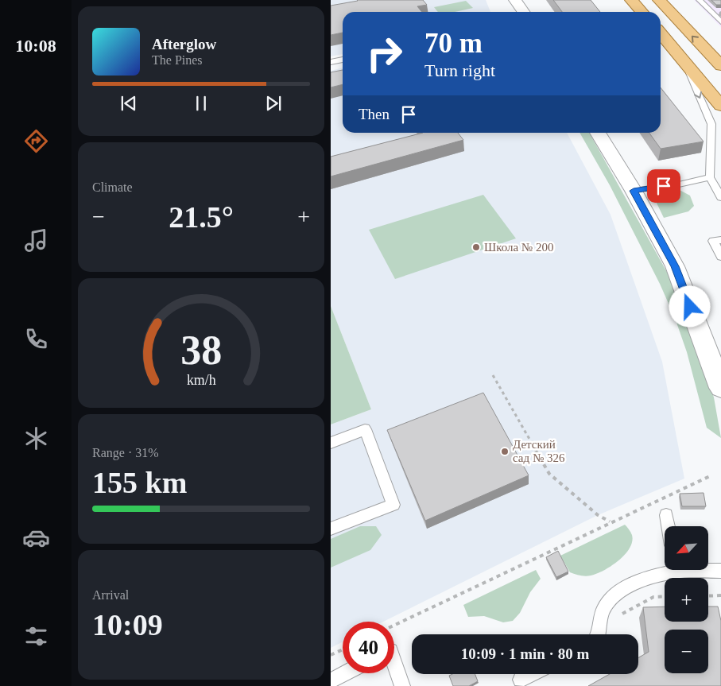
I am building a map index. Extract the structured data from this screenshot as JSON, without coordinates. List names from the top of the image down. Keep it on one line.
{"places":["Школа № 200","Детский сад № 326"],"north":"bottom left","page":{"tabs":"10:08","turn":["70 m","Turn right"],"song":["Afterglow","The Pines"],"then":"Then","tile":["Climate",["Range · 31%","155 km"],["Arrival","10:09"]],"heat":["−","21.5°","+"],"map_buttons":["+","−"],"limit":"40","trip":"10:09 · 1 min · 80 m","gauge":["38","km/h"]}}
